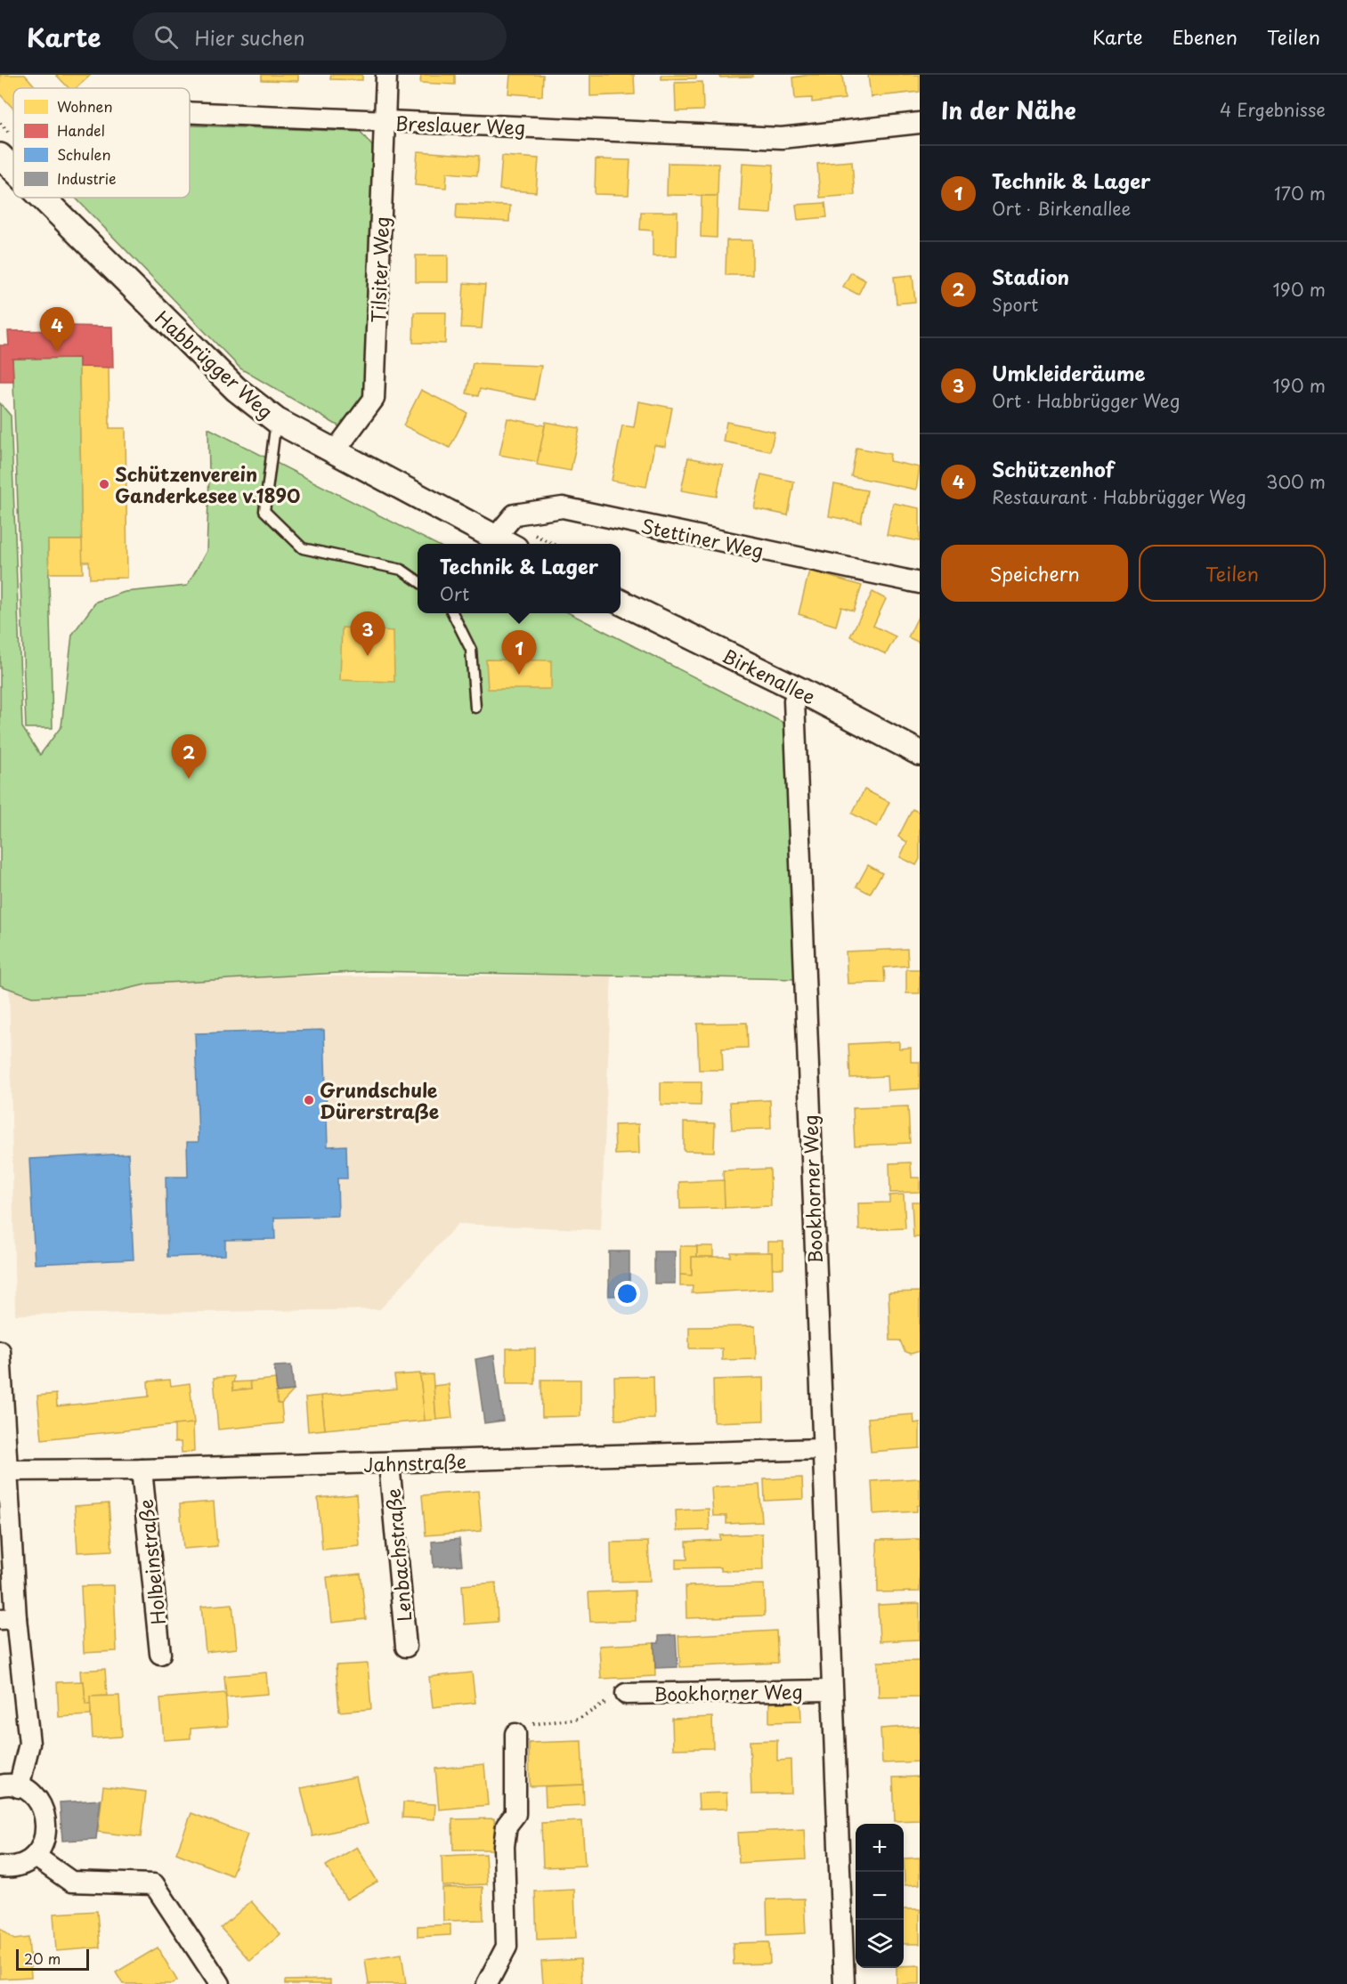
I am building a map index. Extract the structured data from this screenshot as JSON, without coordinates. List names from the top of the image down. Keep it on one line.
{"streets":{"street":["Breslauer Weg","Tilsiter Weg","Habbrügger Weg","Stettiner Weg","Birkenallee","Bookhorner Weg","Jahnstraße","Lenbachstraße","Holbeinstraße"]},"crossings":[["Breslauer Weg","Tilsiter Weg"],["Tilsiter Weg","Habbrügger Weg"],["Habbrügger Weg","Stettiner Weg"],["Birkenallee","Bookhorner Weg"],["Bookhorner Weg","Jahnstraße"],["Jahnstraße","Lenbachstraße"],["Jahnstraße","Holbeinstraße"]],"places":["Schützenverein Ganderkesee v.1890","Grundschule Dürerstraße"],"legend":["Wohnen","Handel","Schulen","Industrie"],"scale_bar":"20 m","page":{"header":"Karte","search":"Hier suchen","nav":["Karte","Ebenen","Teilen"],"heading":["In der Nähe","4 Ergebnisse"],"list":[{"mark":"1","name":"Technik & Lager","note":"Ort · Birkenallee","value":"170 m"},{"mark":"2","name":"Stadion","note":"Sport","value":"190 m"},{"mark":"3","name":"Umkleideräume","note":"Ort · Habbrügger Weg","value":"190 m"},{"mark":"4","name":"Schützenhof","note":"Restaurant · Habbrügger Weg","value":"300 m"}],"pins":["4","3","1","2"],"buttons":["Speichern","Teilen"],"popup":["Technik & Lager","Ort"],"map_buttons":["+","−"],"scale":"20 m"}}
